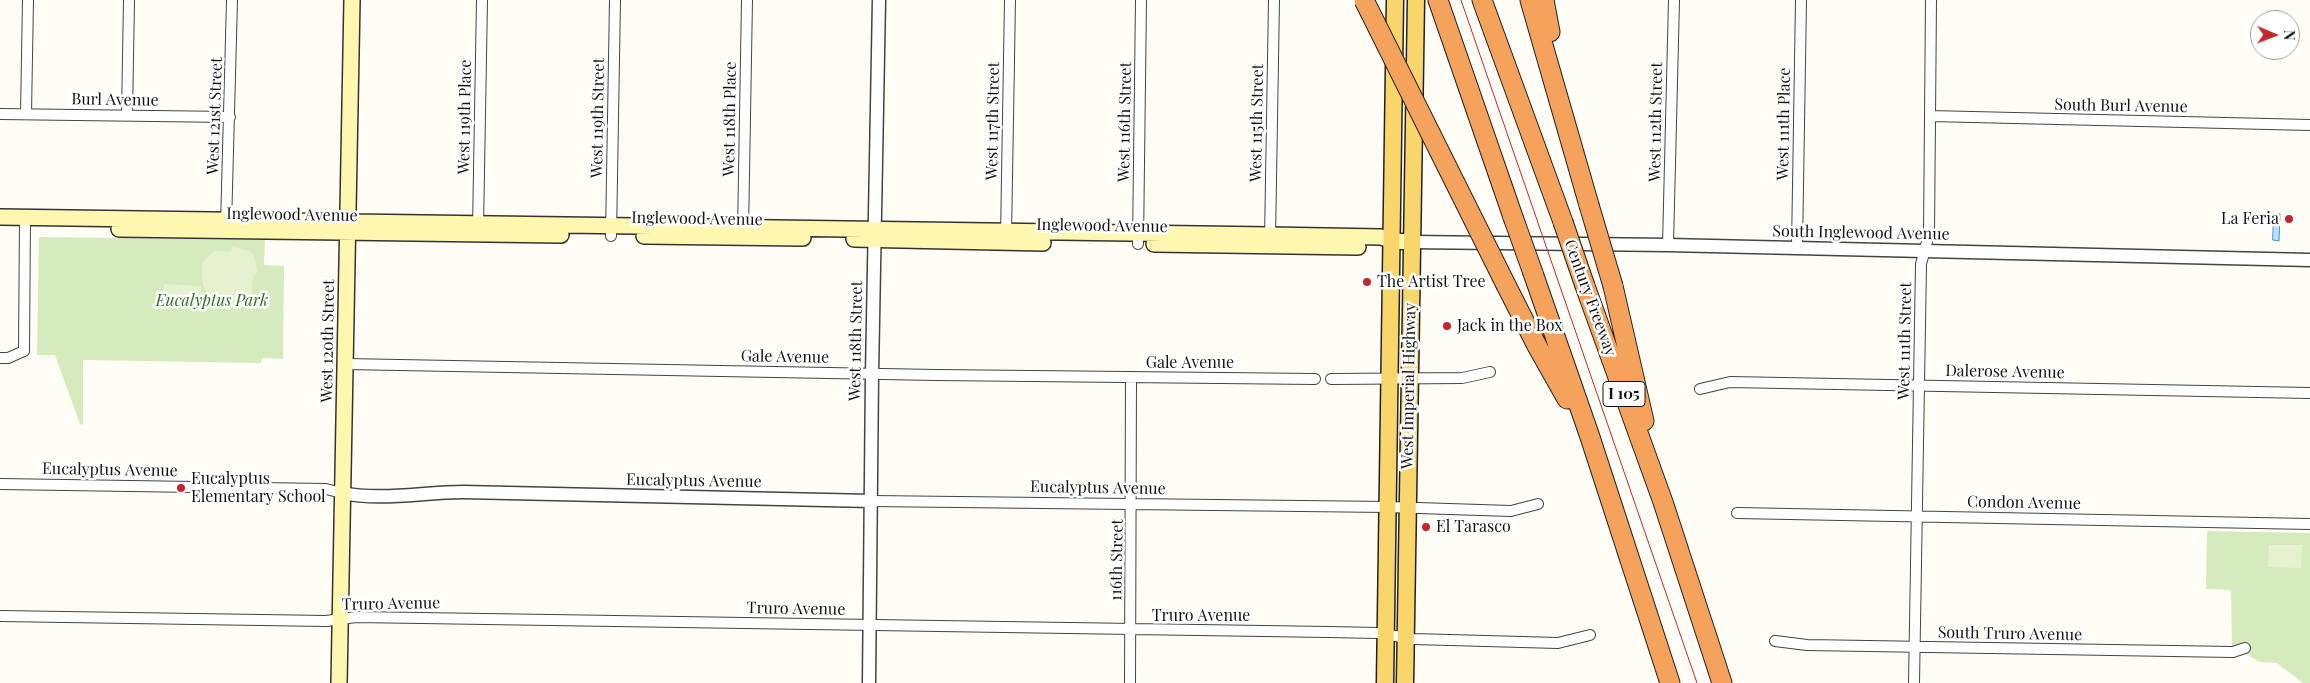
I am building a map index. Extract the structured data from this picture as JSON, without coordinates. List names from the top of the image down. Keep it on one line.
{"streets":{"highway":["Century Freeway","I 105"],"main road":["Inglewood Avenue","West 120th Street","West Imperial Highway"],"street":["Burl Avenue","South Burl Avenue","West 121st Street","West 119th Place","West 119th Street","West 118th Place","West 117th Street","West 116th Street","West 112th Street","West 115th Street","West 111th Place","South Inglewood Avenue","West 118th Street","West 111th Street","Gale Avenue","Dalerose Avenue","Eucalyptus Avenue","Condon Avenue","116th Street","Truro Avenue","South Truro Avenue"]},"crossings":[["Burl Avenue","West 121st Street"],["South Burl Avenue","West 111th Street"],["West 121st Street","Inglewood Avenue"],["West 119th Place","Inglewood Avenue"],["West 119th Street","Inglewood Avenue"],["West 118th Place","Inglewood Avenue"],["West 117th Street","Inglewood Avenue"],["West 116th Street","Inglewood Avenue"],["West 112th Street","South Inglewood Avenue"],["West 115th Street","Inglewood Avenue"],["West 111th Place","South Inglewood Avenue"],["Inglewood Avenue","South Inglewood Avenue"],["Inglewood Avenue","West 120th Street"],["Inglewood Avenue","West 118th Street"],["Inglewood Avenue","West Imperial Highway"],["South Inglewood Avenue","West 111th Street"],["South Inglewood Avenue","West Imperial Highway"],["West 120th Street","Gale Avenue"],["West 120th Street","Eucalyptus Avenue"],["West 120th Street","Truro Avenue"],["West 118th Street","Gale Avenue"],["West 118th Street","Eucalyptus Avenue"],["West 118th Street","Truro Avenue"],["West 111th Street","Dalerose Avenue"],["West 111th Street","Condon Avenue"],["West 111th Street","South Truro Avenue"],["Gale Avenue","116th Street"],["West Imperial Highway","Eucalyptus Avenue"],["West Imperial Highway","Truro Avenue"],["Eucalyptus Avenue","116th Street"],["116th Street","Truro Avenue"]],"parks":["Eucalyptus Park"],"places":["La Feria","The Artist Tree","Jack in the Box","Eucalyptus Elementary School","El Tarasco"],"north":"right"}
